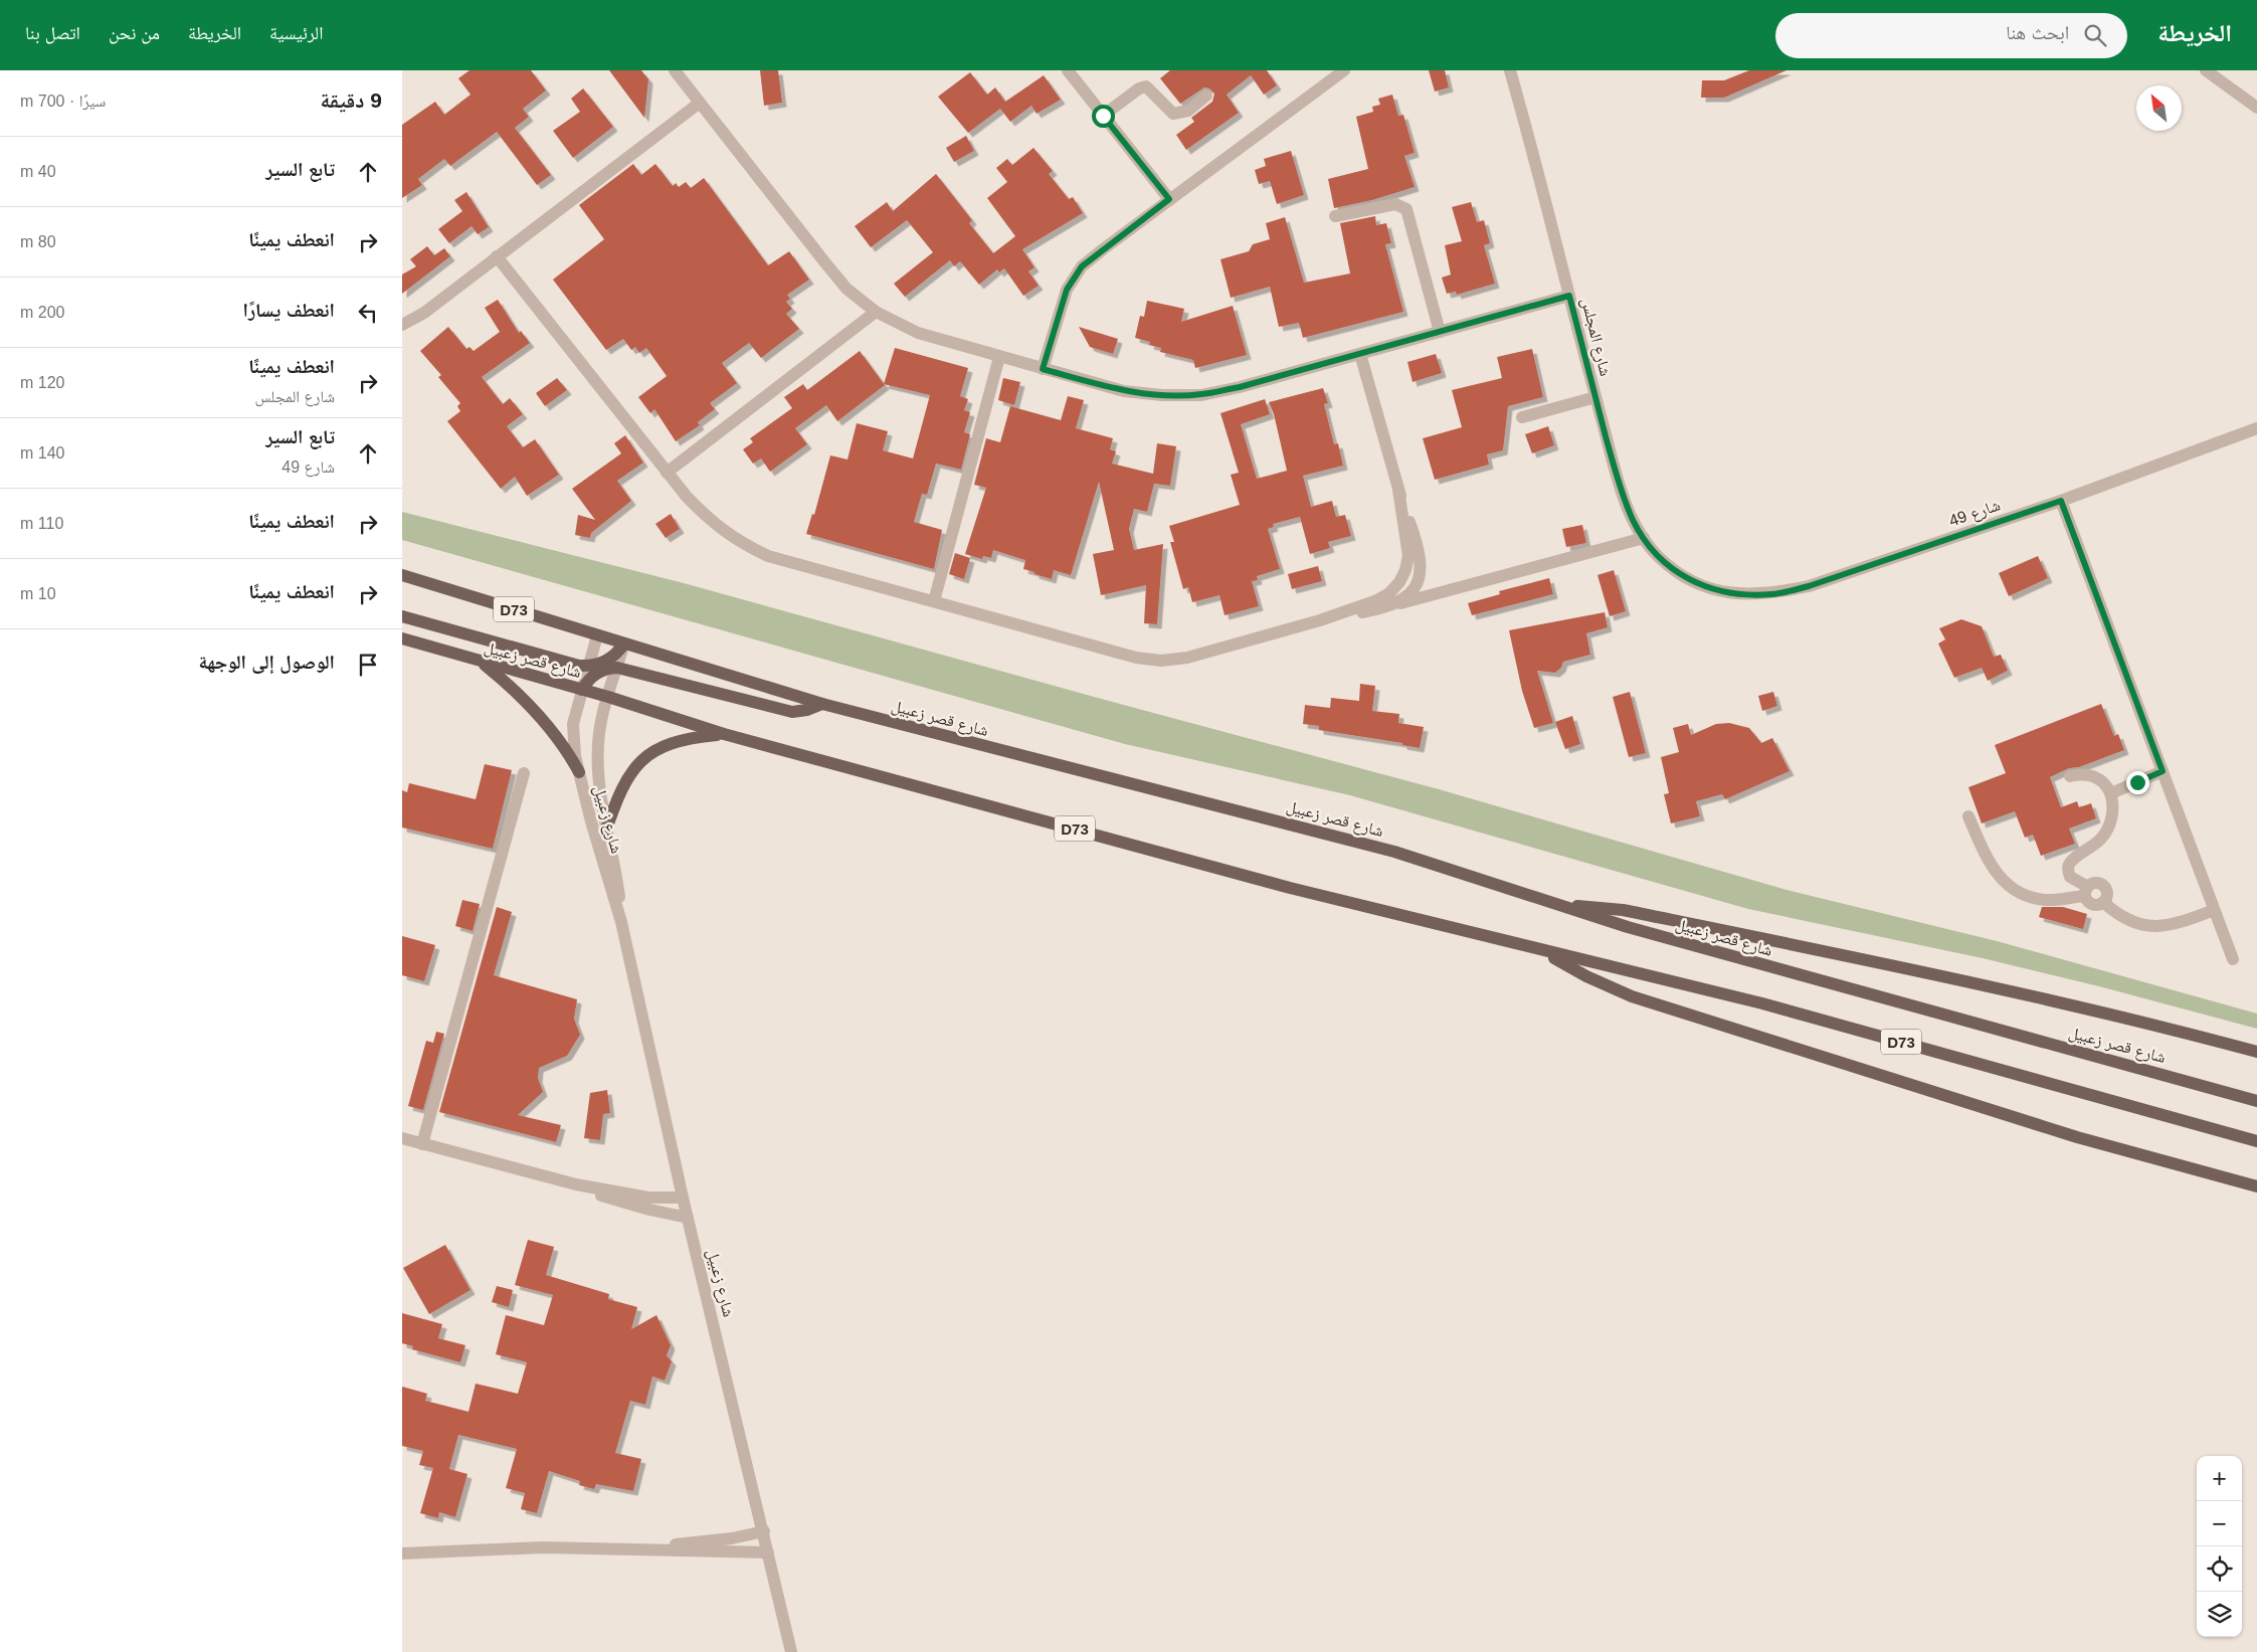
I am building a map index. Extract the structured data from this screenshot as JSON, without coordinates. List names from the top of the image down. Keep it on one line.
{"streets":{"main road":["D73","شارع قصر زعبيل"],"street":["شارع المجلس","شارع 49","شارع زعبيل"]},"crossings":[["شارع المجلس","شارع 49"],["شارع قصر زعبيل","شارع زعبيل"]],"north":"top left","page":{"header":"الخريطة","search":"ابحث هنا","nav":["الرئيسية","الخريطة","من نحن","اتصل بنا"],"heading":["9 دقيقة","سيرًا · 700 m"],"list":[["تابع السير","40 m"],["انعطف يمينًا","80 m"],["انعطف يسارًا","200 m"],["انعطف يمينًا","شارع المجلس","120 m"],["تابع السير","شارع 49","140 m"],["انعطف يمينًا","110 m"],["انعطف يمينًا","10 m"],"الوصول إلى الوجهة"],"map_buttons":["+","−"]}}
